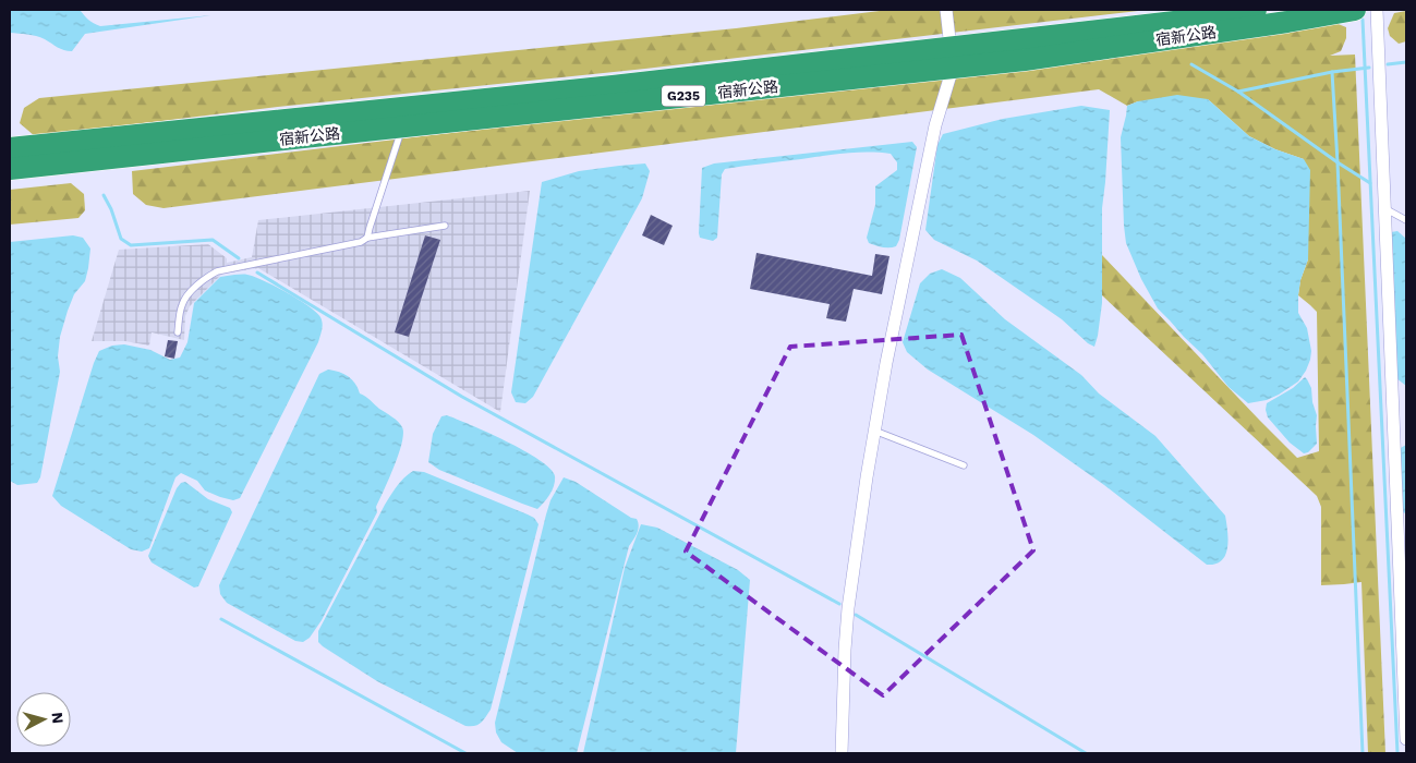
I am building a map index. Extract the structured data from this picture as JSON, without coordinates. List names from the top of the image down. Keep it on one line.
{"streets":{"highway":["宿新公路","G235"]},"north":"right"}
